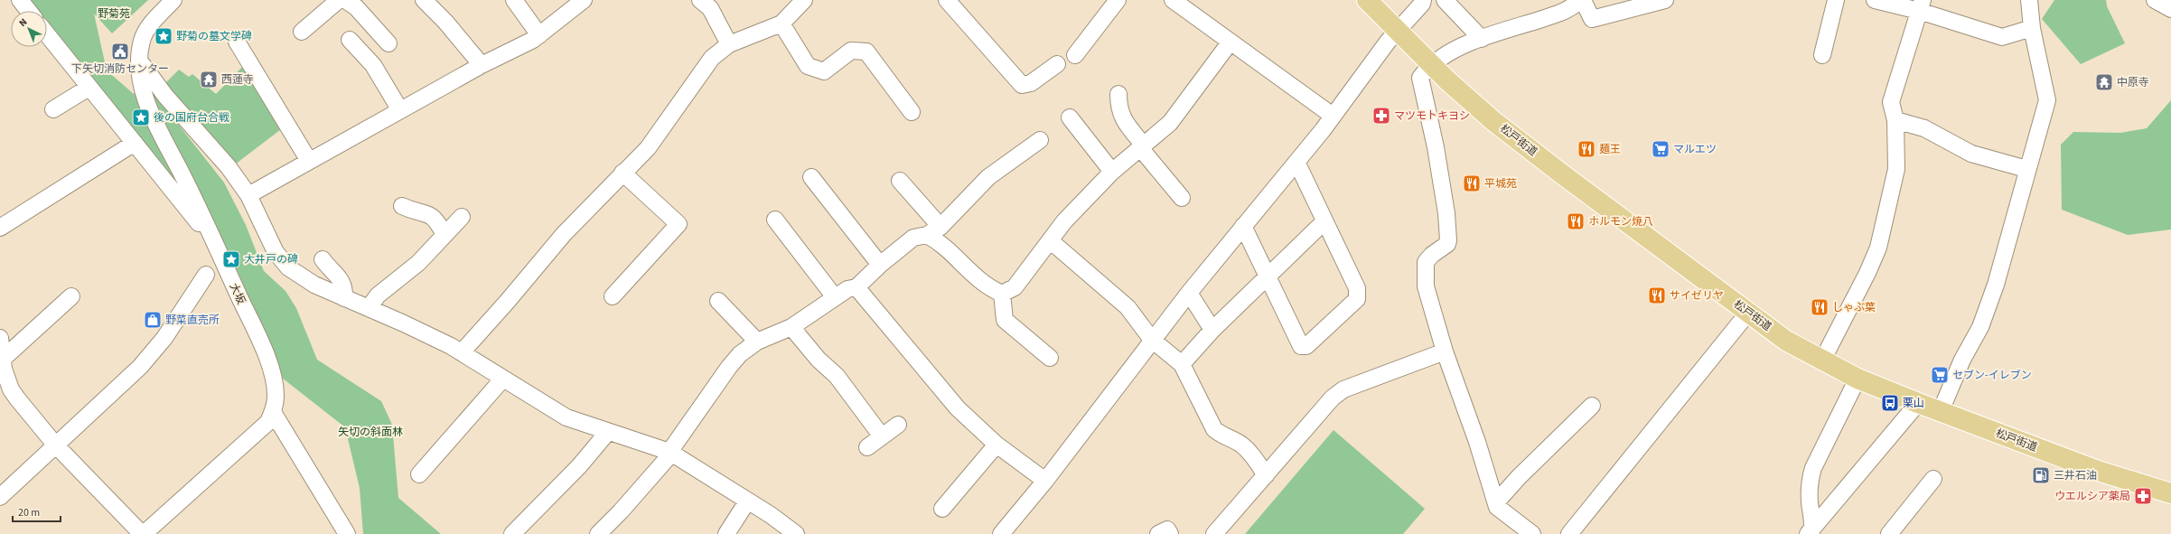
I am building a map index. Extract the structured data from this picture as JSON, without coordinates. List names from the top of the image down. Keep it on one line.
{"streets":{"main road":["松戸街道"],"street":["大坂"]},"parks":["野菊苑","矢切の斜面林"],"places":{"place":["野菊の墓文学碑","後の国府台合戦","大井戸の碑"],"public building":["下矢切消防センター"],"temple":["西蓮寺","中原寺"],"pharmacy":["マツモトキヨシ","ウエルシア薬局"],"restaurant":["麺王","平城苑","ホルモン焼八","サイゼリヤ","しゃぶ葉"],"supermarket":["マルエツ","セブン-イレブン"],"shop":["野菜直売所"],"bus stop":["栗山"],"fuel station":["三井石油"]},"scale_bar":"20 m","north":"top left"}
